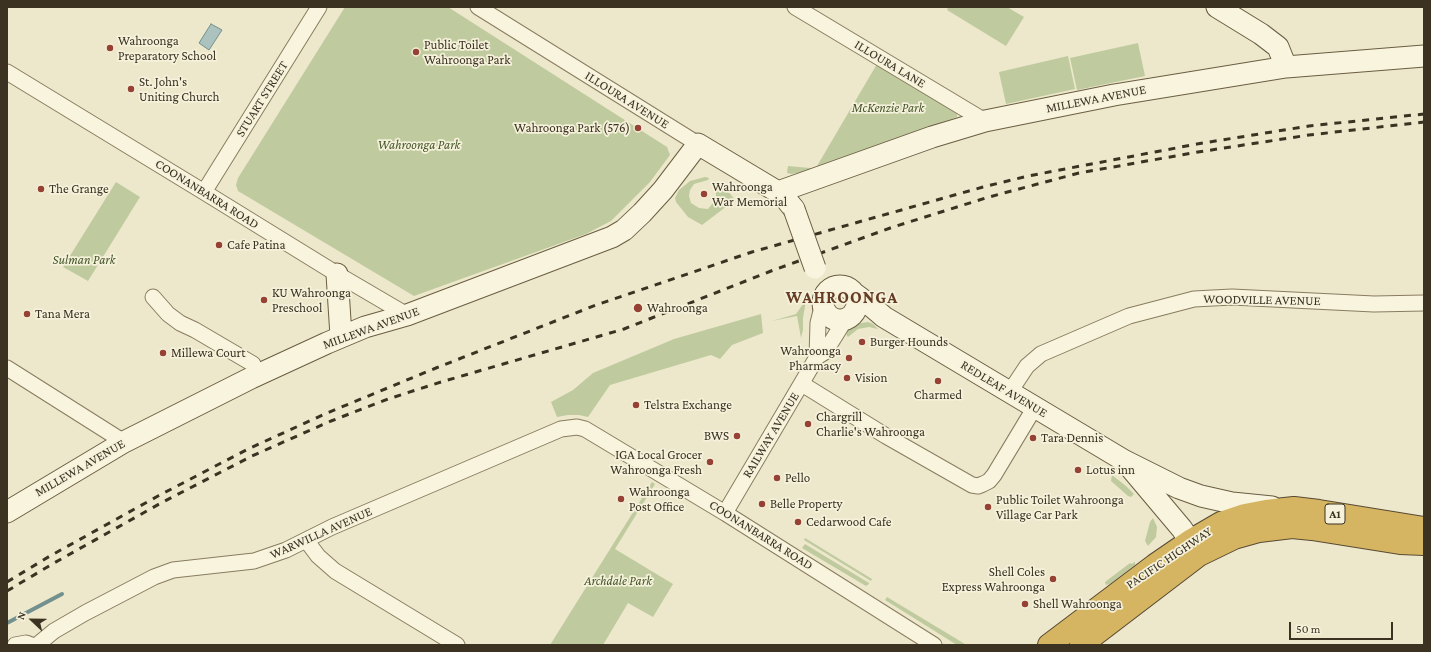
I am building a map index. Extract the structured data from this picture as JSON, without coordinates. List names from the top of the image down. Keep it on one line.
{"streets":{"highway":["A1","PACIFIC HIGHWAY"],"street":["ILLOURA LANE","STUART STREET","MILLEWA AVENUE","ILLOURA AVENUE","COONANBARRA ROAD","WOODVILLE AVENUE","REDLEAF AVENUE","RAILWAY AVENUE","WARWILLA AVENUE"]},"crossings":[["ILLOURA LANE","MILLEWA AVENUE"],["STUART STREET","COONANBARRA ROAD"],["MILLEWA AVENUE","ILLOURA AVENUE"],["MILLEWA AVENUE","COONANBARRA ROAD"],["COONANBARRA ROAD","RAILWAY AVENUE"],["COONANBARRA ROAD","WARWILLA AVENUE"],["WOODVILLE AVENUE","REDLEAF AVENUE"],["REDLEAF AVENUE","RAILWAY AVENUE"],["REDLEAF AVENUE","PACIFIC HIGHWAY"]],"districts":["WAHROONGA"],"parks":["McKenzie Park","Wahroonga Park","Sulman Park","Archdale Park"],"places":["Wahroonga Preparatory School","Public Toilet Wahroonga Park","St. John's Uniting Church","Wahroonga Park (576)","The Grange","Wahroonga War Memorial","Cafe Patina","KU Wahroonga Preschool","Wahroonga","Tana Mera","Burger Hounds","Millewa Court","Wahroonga Pharmacy","Vision","Charmed","Telstra Exchange","Chargrill Charlie's Wahroonga","BWS","Tara Dennis","IGA Local Grocer Wahroonga Fresh","Lotus inn","Pello","Wahroonga Post Office","Belle Property","Public Toilet Wahroonga Village Car Park","Cedarwood Cafe","Shell Coles Express Wahroonga","Shell Wahroonga"],"scale_bar":"50 m","north":"left"}
